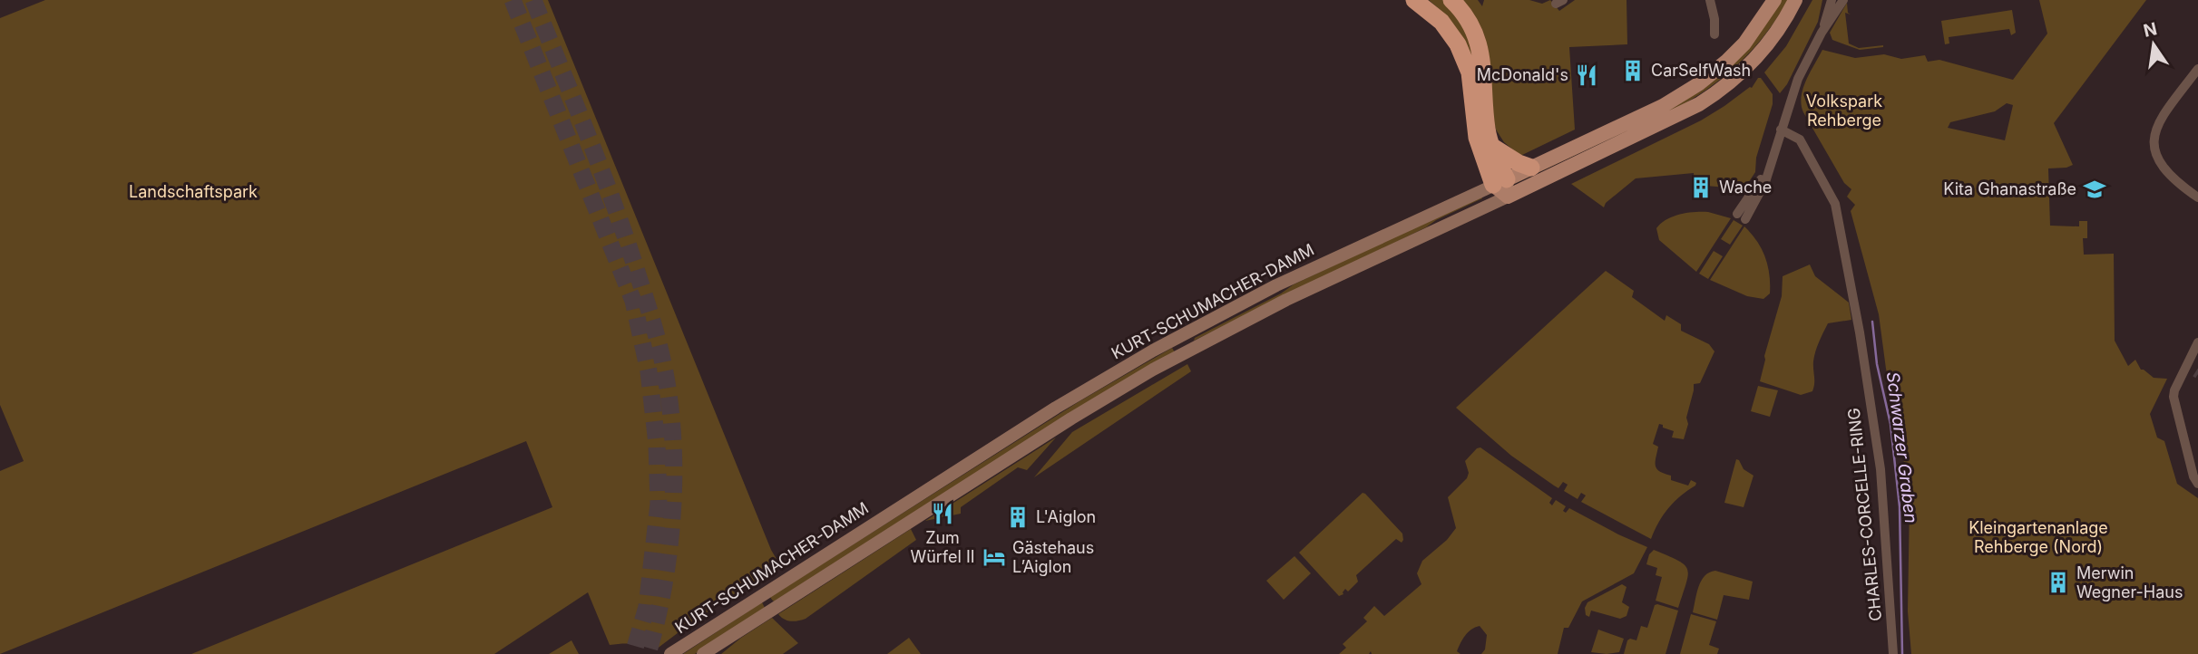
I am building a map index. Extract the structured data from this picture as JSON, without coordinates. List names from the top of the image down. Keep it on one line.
{"streets":{"main road":["KURT-SCHUMACHER-DAMM"],"street":["CHARLES-CORCELLE-RING"]},"water":["Schwarzer Graben"],"parks":["Volkspark Rehberge","Landschaftspark","Kleingartenanlage Rehberge (Nord)"],"places":{"building":["CarSelfWash","Wache","L'Aiglon","Merwin Wegner-Haus"],"restaurant":["McDonald's","Zum Würfel II"],"school or university":["Kita Ghanastraße"],"hotel":["Gästehaus L’Aiglon"]},"north":"top"}
